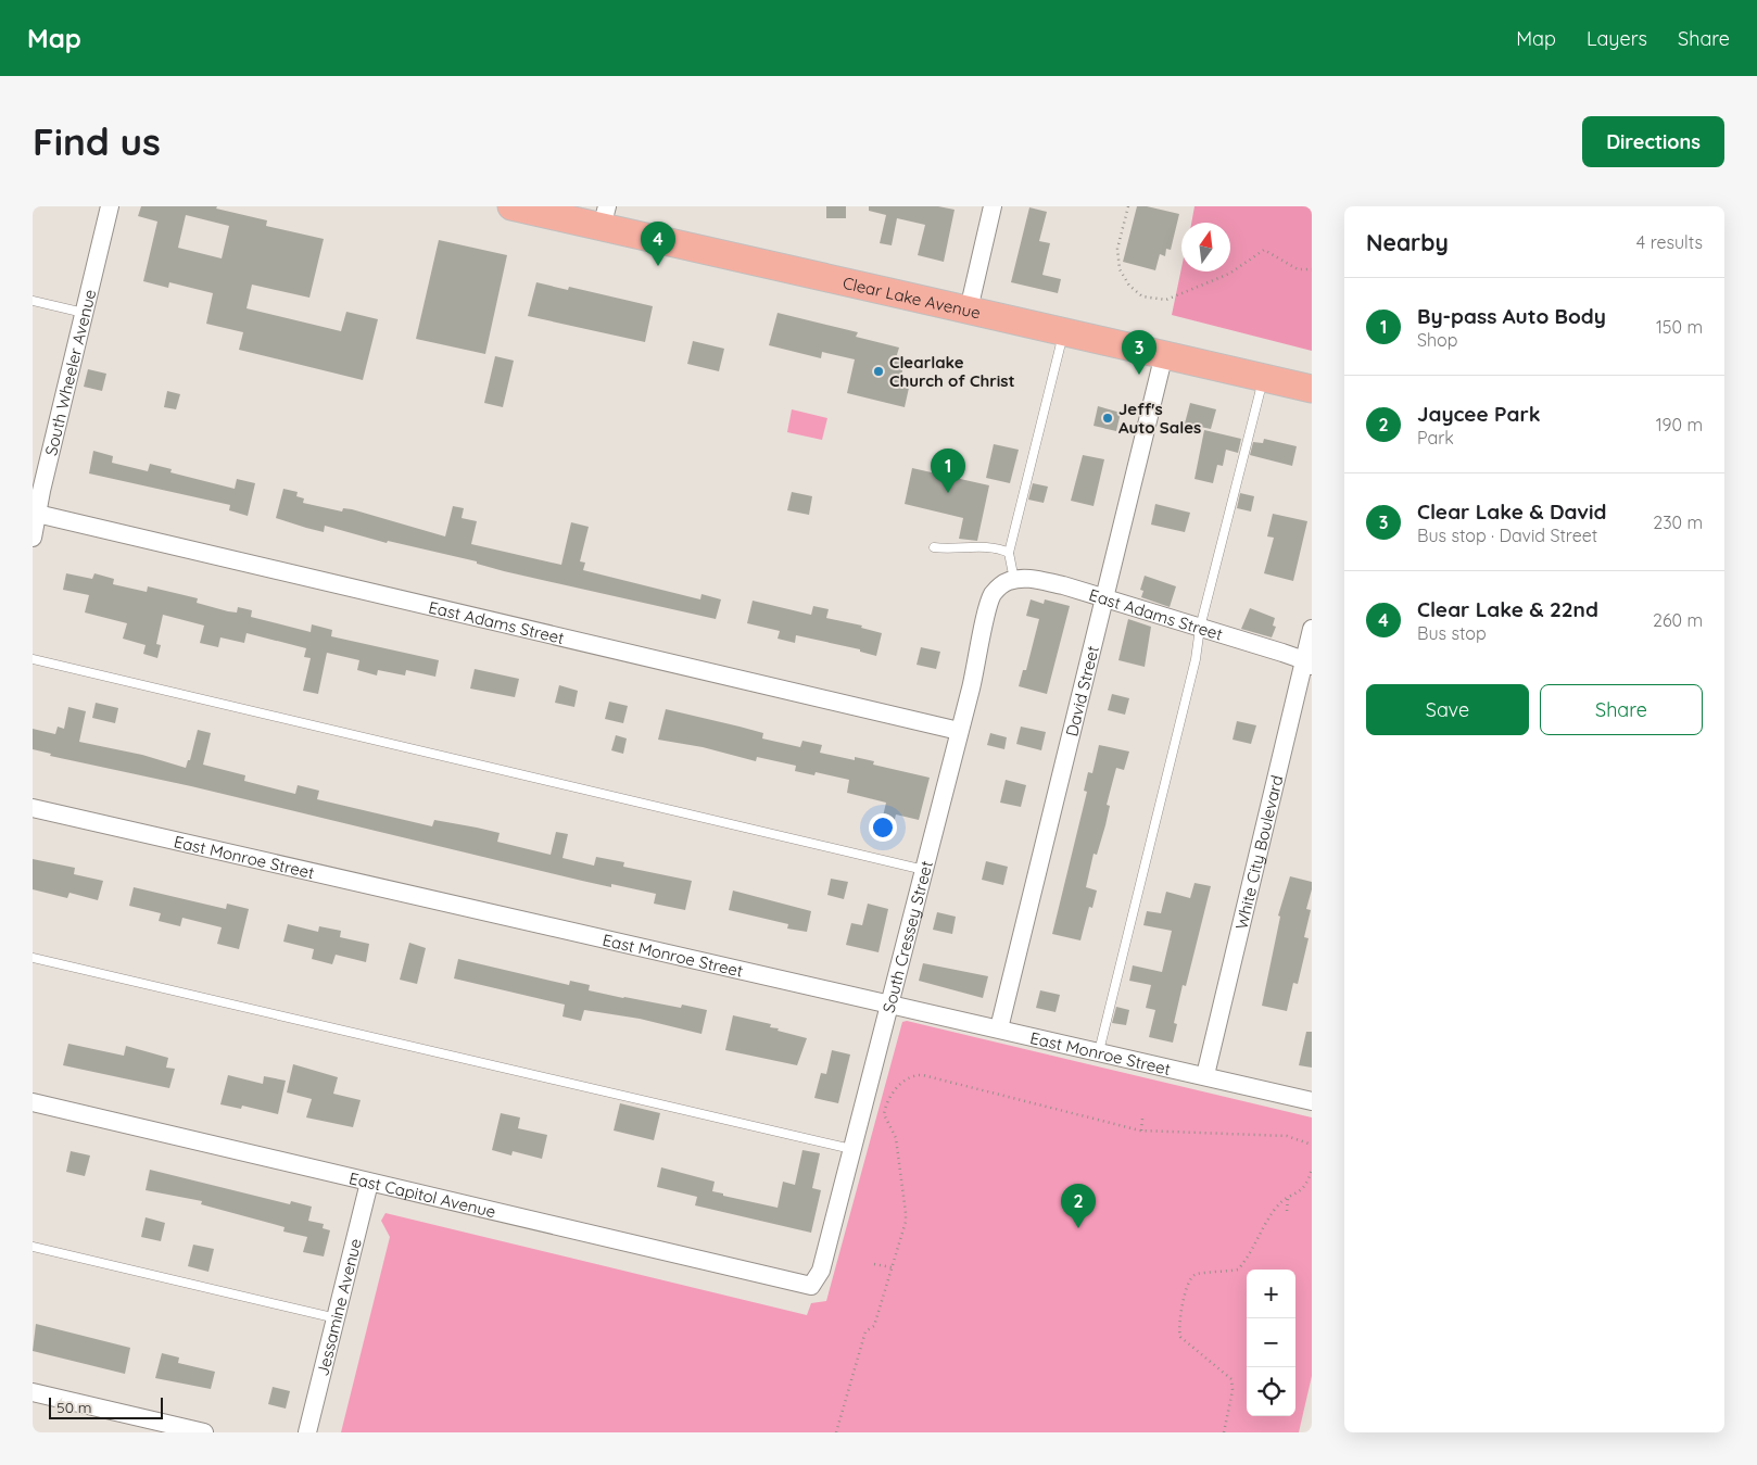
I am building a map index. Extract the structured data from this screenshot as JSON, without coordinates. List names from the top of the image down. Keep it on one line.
{"streets":{"main road":["Clear Lake Avenue"],"street":["South Wheeler Avenue","East Adams Street","David Street","White City Boulevard","East Monroe Street","South Cressey Street","East Capitol Avenue","Jessamine Avenue"]},"crossings":[["Clear Lake Avenue","David Street"],["South Wheeler Avenue","East Adams Street"],["East Adams Street","David Street"],["East Adams Street","White City Boulevard"],["East Adams Street","South Cressey Street"],["David Street","East Monroe Street"],["White City Boulevard","East Monroe Street"],["East Monroe Street","South Cressey Street"],["South Cressey Street","East Capitol Avenue"],["East Capitol Avenue","Jessamine Avenue"]],"places":["Clearlake Church of Christ","Jeff's Auto Sales"],"scale_bar":"50 m","north":"top","page":{"header":"Map","nav":["Map","Layers","Share"],"buttons":["Directions",["Save","Share"]],"title":"Find us","heading":["Nearby","4 results"],"pins":["4","3","1","2"],"list":[{"mark":"1","name":"By-pass Auto Body","note":"Shop","value":"150 m"},{"mark":"2","name":"Jaycee Park","note":"Park","value":"190 m"},{"mark":"3","name":"Clear Lake & David","note":"Bus stop · David Street","value":"230 m"},{"mark":"4","name":"Clear Lake & 22nd","note":"Bus stop","value":"260 m"}],"map_buttons":["+","−"],"scale":"50 m"}}
